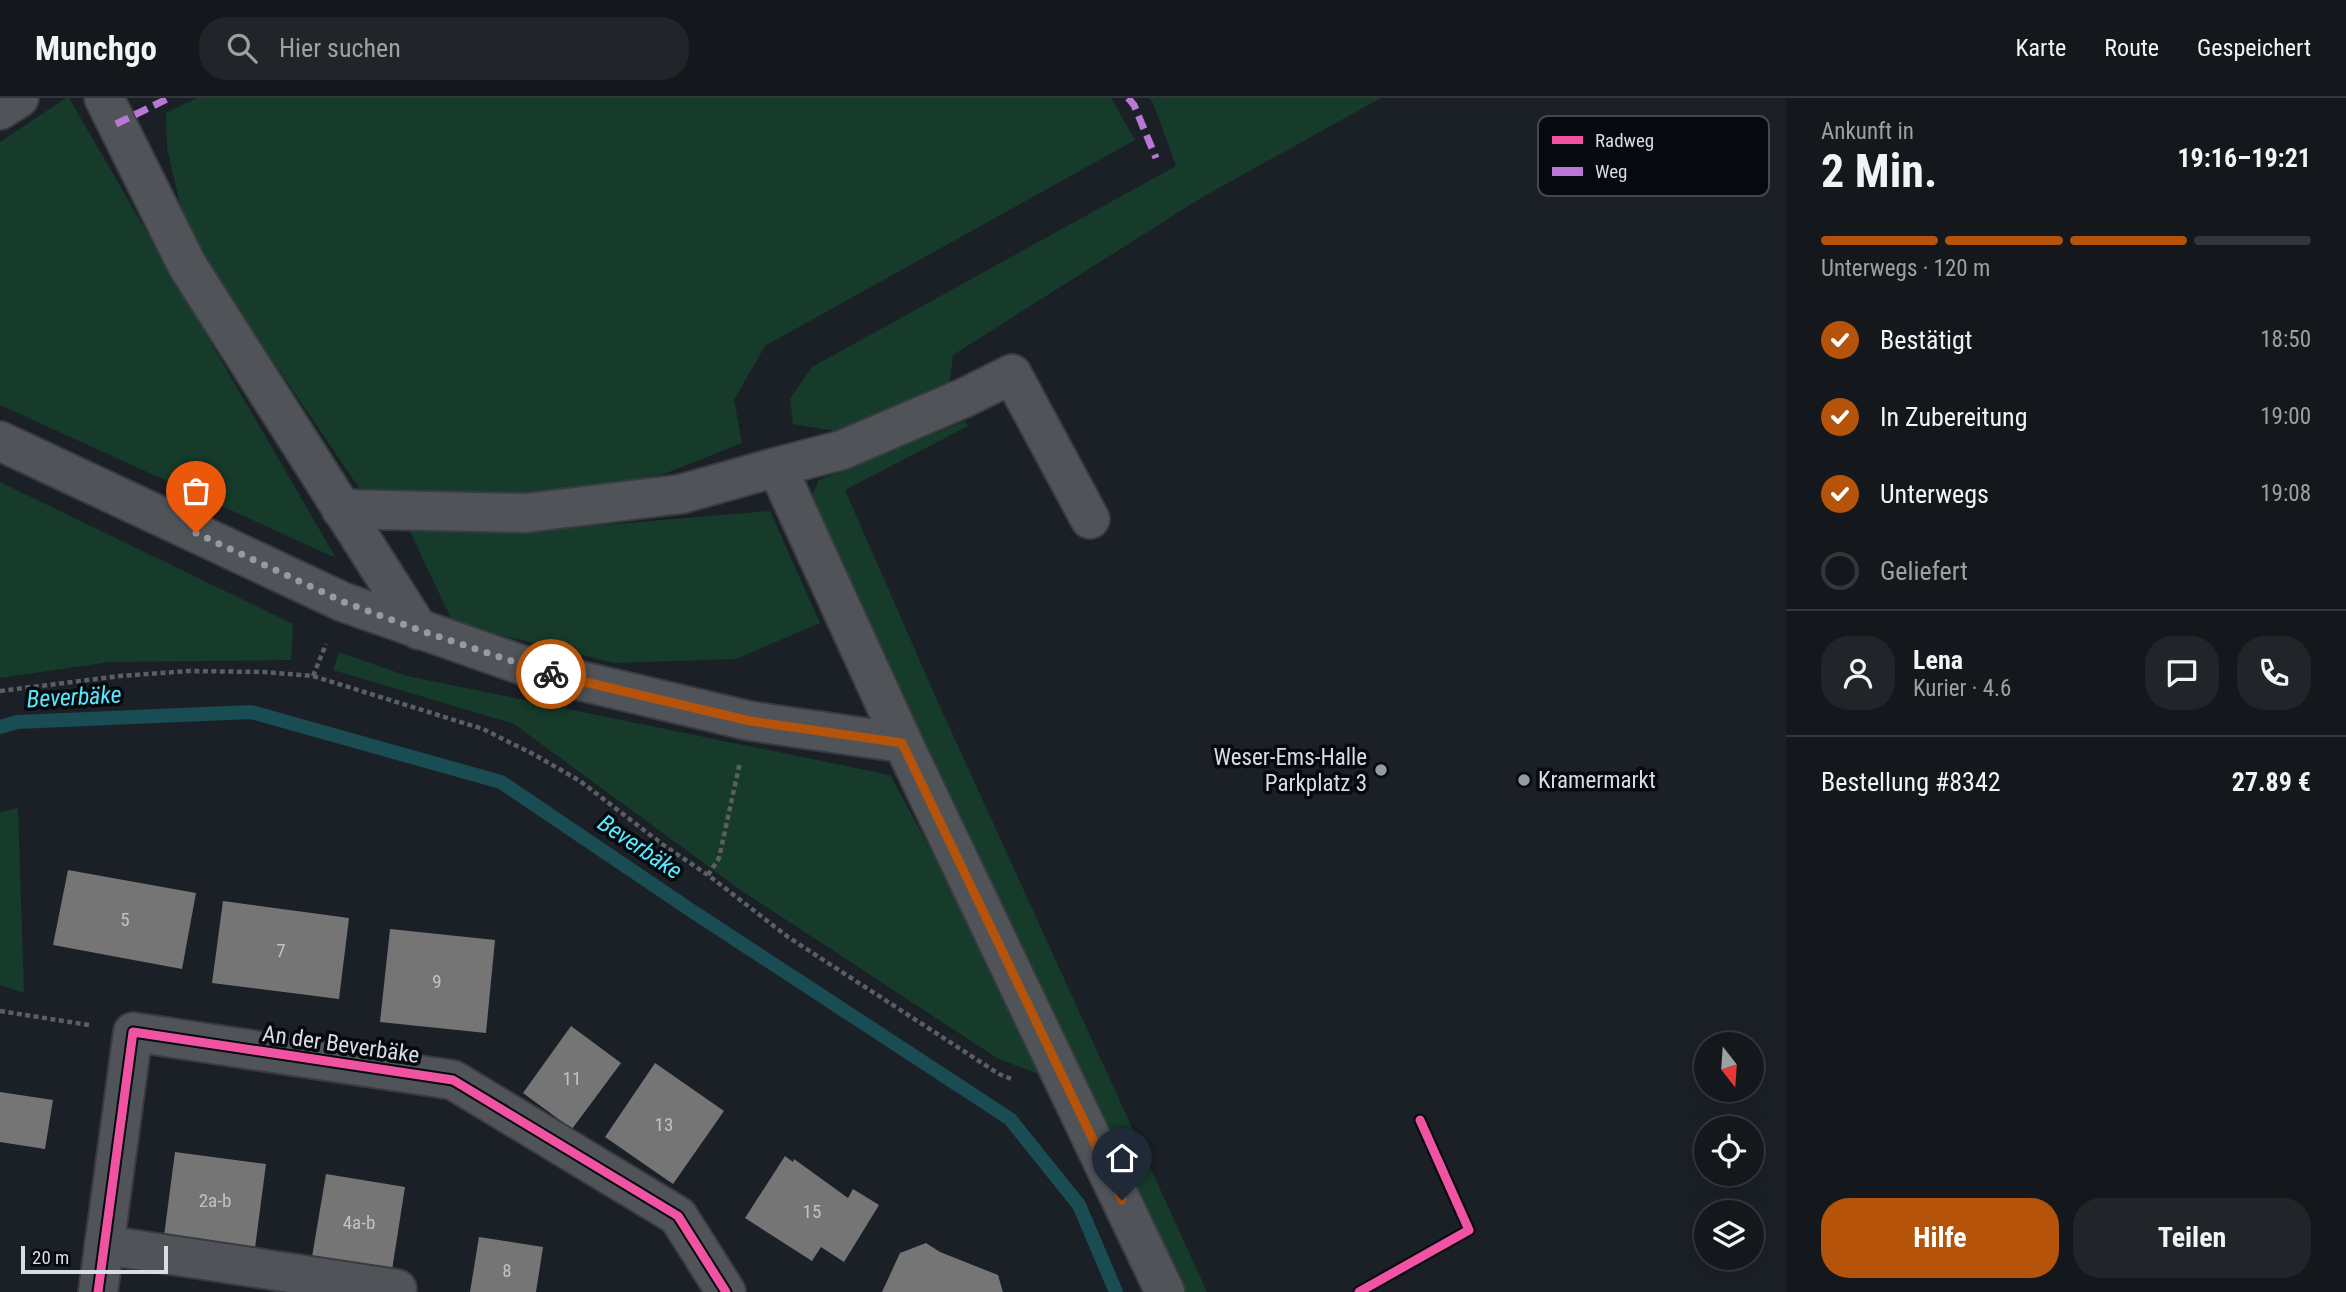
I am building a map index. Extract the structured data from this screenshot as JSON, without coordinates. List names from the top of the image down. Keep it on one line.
{"streets":{"street":["An der Beverbäke"]},"water":["Beverbäke"],"places":["Weser-Ems-Halle Parkplatz 3","Kramermarkt"],"house_numbers":["5","7","9","11","13","2a-b","15","4a-b","8"],"legend":["Radweg","Weg"],"scale_bar":"20 m","north":"bottom","page":{"header":"Munchgo","search":"Hier suchen","nav":["Karte","Route","Gespeichert"],"heading":["2 Min.","Ankunft in","19:16–19:21"],"panel":["Lena","Kurier · 4.6","Bestellung #8342","27.89 €"],"bar":"Unterwegs · 120 m","list":[["Bestätigt","18:50"],["In Zubereitung","19:00"],["Unterwegs","19:08"],"Geliefert"],"buttons":["Hilfe","Teilen"],"scale":"20 m"}}
